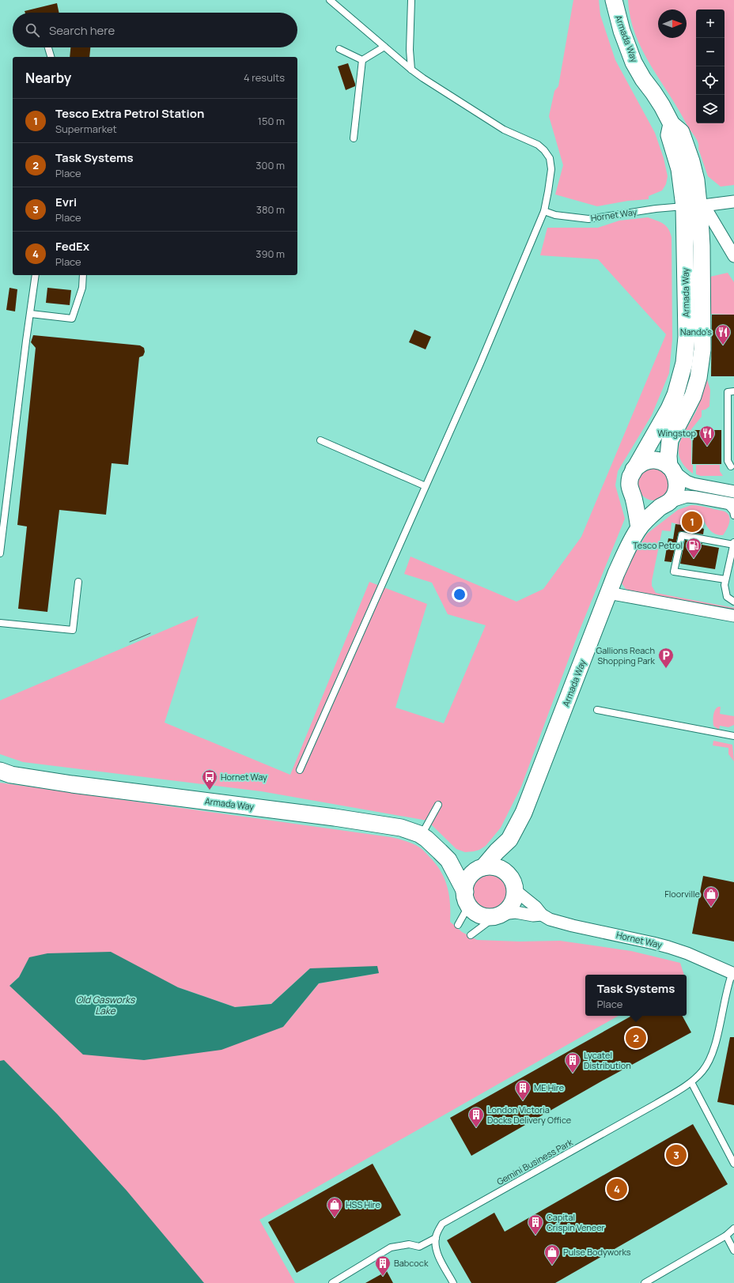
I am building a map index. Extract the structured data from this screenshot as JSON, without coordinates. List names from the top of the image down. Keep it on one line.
{"streets":{"street":["Armada Way","Hornet Way"],"lane":["Gemini Business Park"]},"crossings":[["Armada Way","Hornet Way"],["Hornet Way","Gemini Business Park"]],"water":["Old Gasworks Lake"],"places":{"restaurant":["Nando's","Wingstop"],"fuel station":["Tesco Petrol"],"parking":["Gallions Reach Shopping Park"],"bus stop":["Hornet Way"],"shop":["Floorville","HSS Hire","Pulse Bodyworks"],"building":["Lycatel Distribution","ME Hire","London Victoria Docks Delivery Office","Capital Crispin Veneer","Babcock"]},"north":"right","page":{"map_buttons":["+","−"],"search":"Search here","heading":["Nearby","4 results"],"list":[{"mark":"1","name":"Tesco Extra Petrol Station","note":"Supermarket","value":"150 m"},{"mark":"2","name":"Task Systems","note":"Place","value":"300 m"},{"mark":"3","name":"Evri","note":"Place","value":"380 m"},{"mark":"4","name":"FedEx","note":"Place","value":"390 m"}],"pins":["1","2","3","4"],"popup":["Task Systems","Place"]}}
